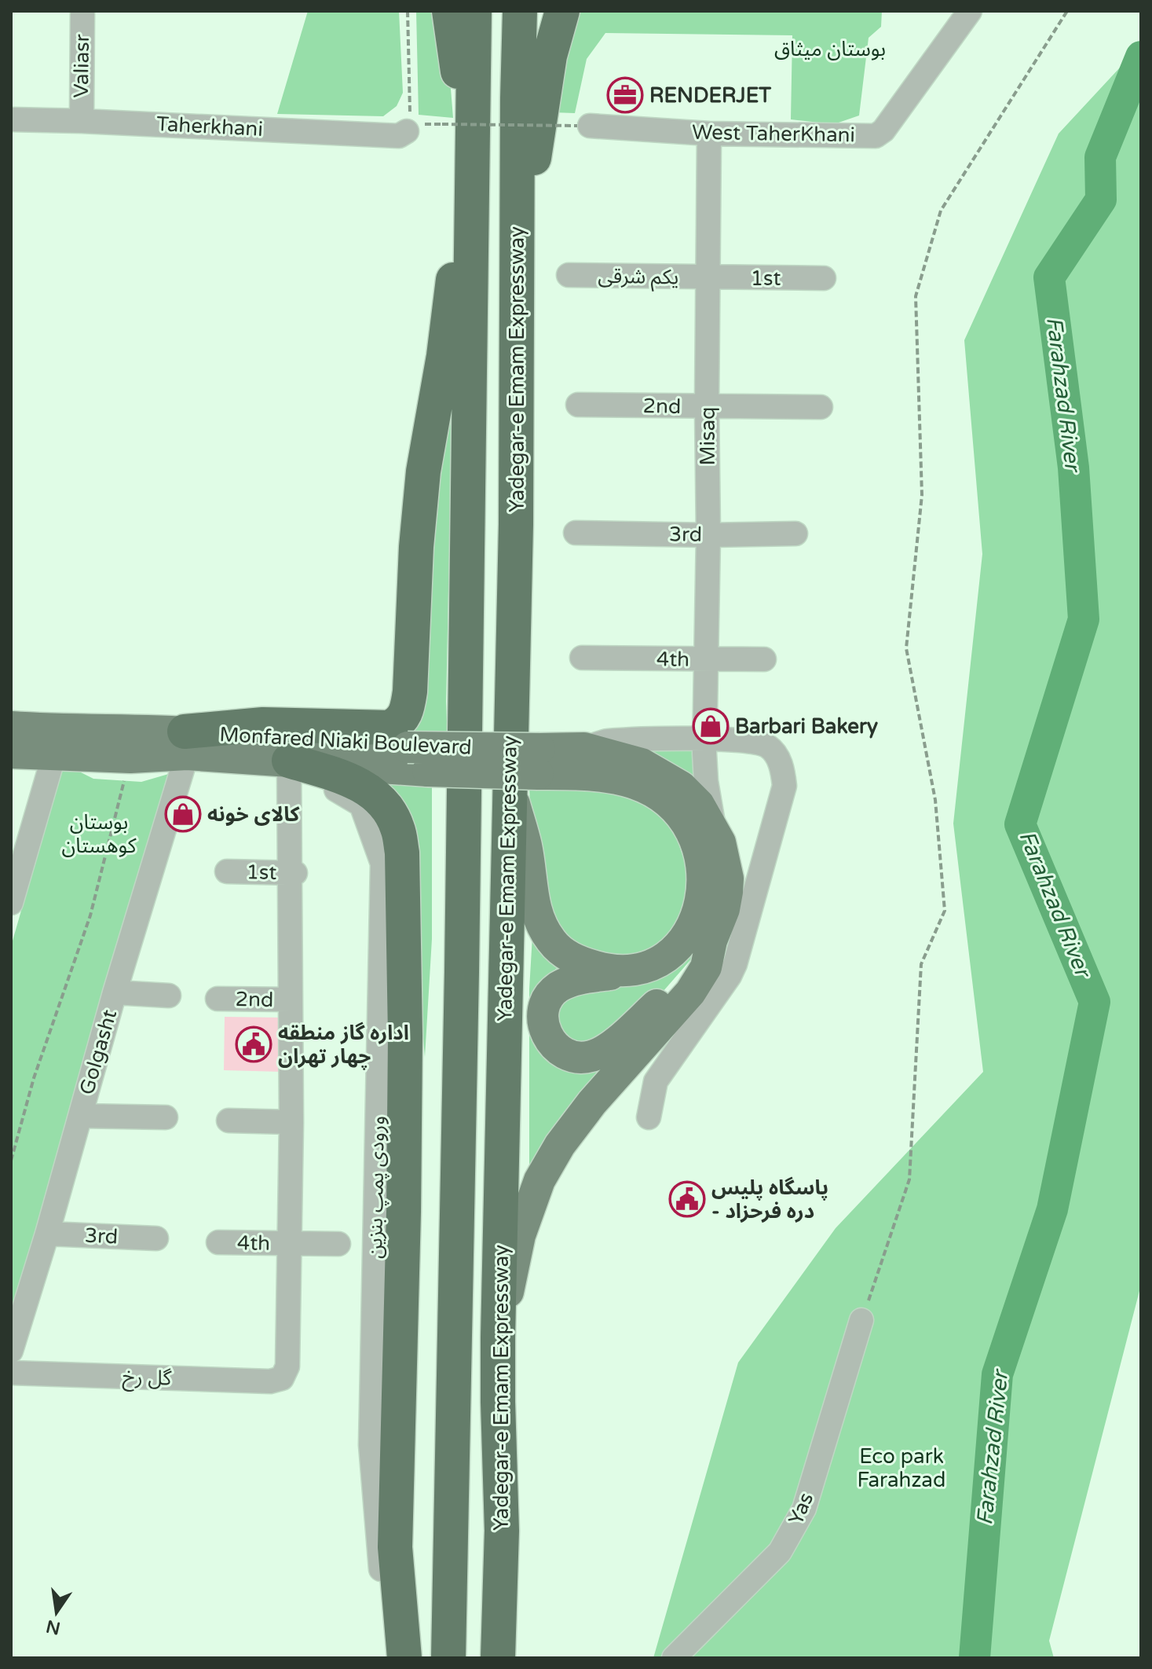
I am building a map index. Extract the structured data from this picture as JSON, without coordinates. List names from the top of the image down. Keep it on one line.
{"streets":{"highway":["Yadegar-e Emam Expressway"],"main road":["Monfared Niaki Boulevard"],"street":["Valiasr","Taherkhani","West TaherKhani","یکم شرقی","1st","2nd","Misaq","3rd","4th","Golgasht","ورودی پمپ بنزین","گل رخ","Yas"]},"crossings":[["Valiasr","Taherkhani"],["West TaherKhani","Misaq"],["یکم شرقی","1st"],["یکم شرقی","Misaq"],["1st","Misaq"],["Yadegar-e Emam Expressway","Monfared Niaki Boulevard"],["2nd","Misaq"],["Misaq","3rd"],["Misaq","4th"],["Misaq","Monfared Niaki Boulevard"],["3rd","Golgasht"],["4th","گل رخ"],["Monfared Niaki Boulevard","Golgasht"],["Monfared Niaki Boulevard","ورودی پمپ بنزین"]],"water":["Farahzad River"],"parks":["بوستان میثاق","بوستان کوهستان","Eco park Farahzad"],"places":{"office":["RENDERJET"],"shop":["Barbari Bakery","کالای خونه"],"public building":["اداره گاز منطقه چهار تهران","پاسگاه پلیس - دره فرحزاد"]},"north":"bottom"}
